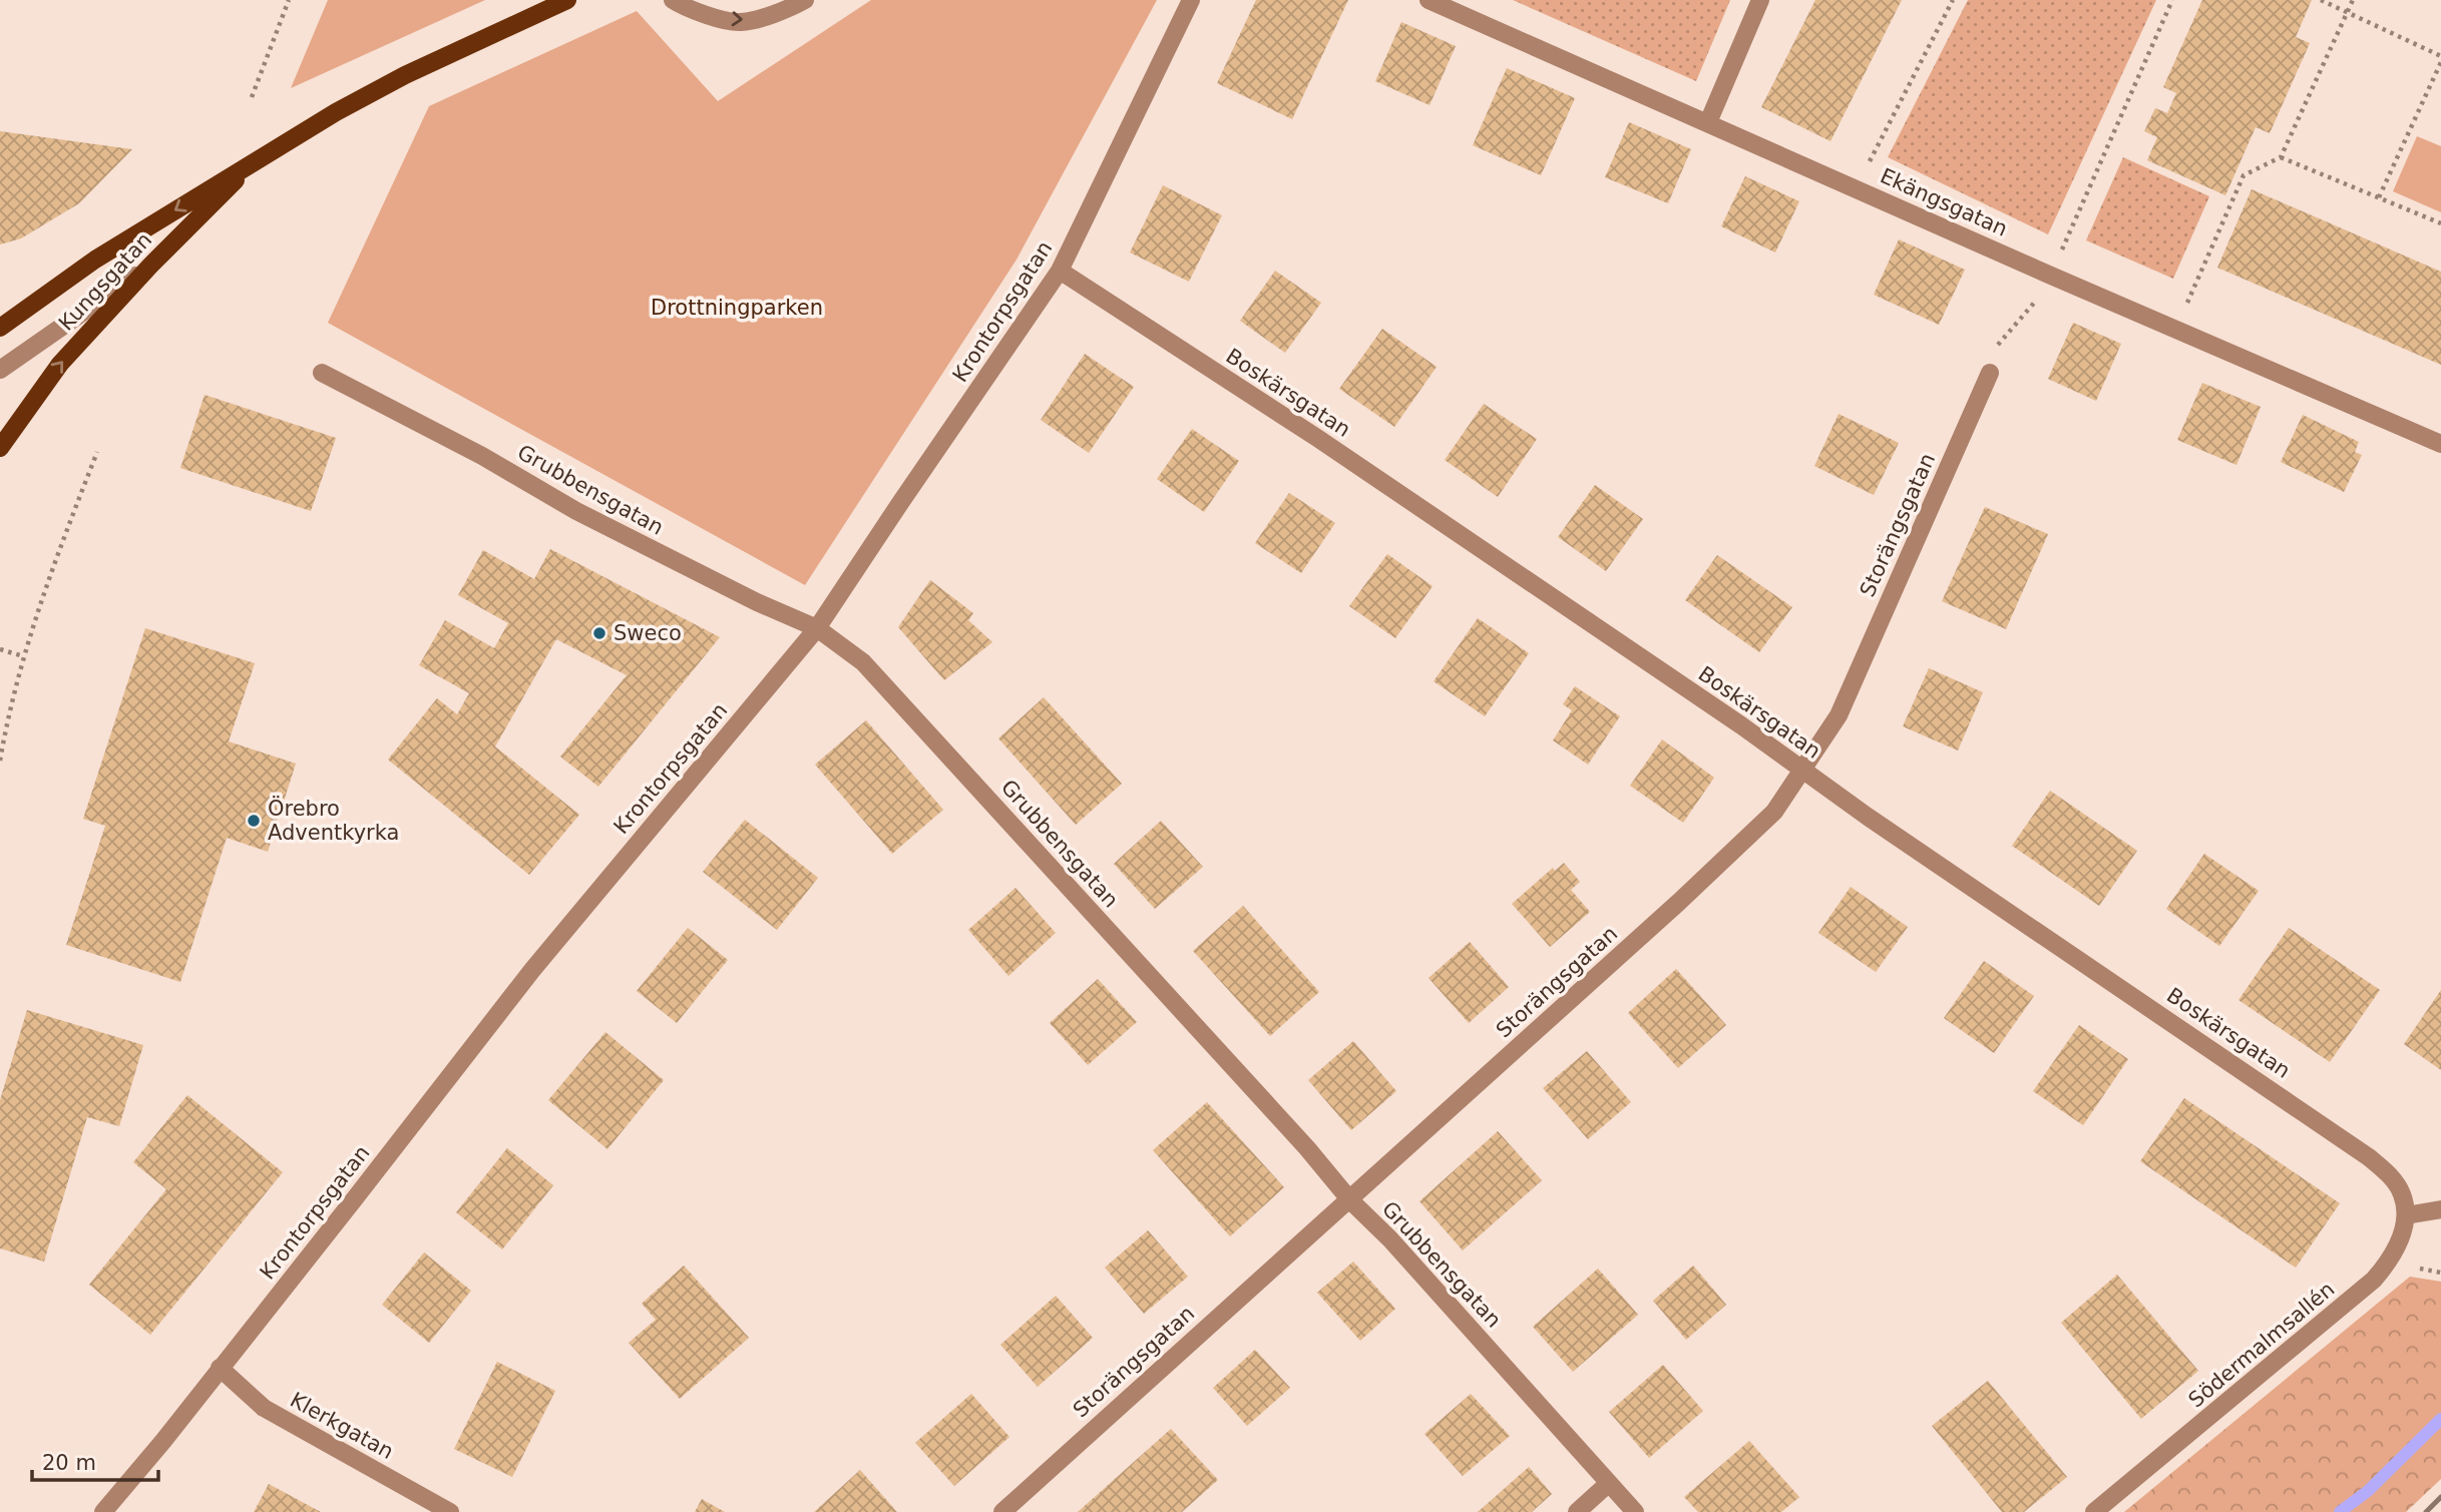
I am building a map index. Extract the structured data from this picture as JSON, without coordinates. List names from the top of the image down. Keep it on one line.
{"streets":{"main road":["Kungsgatan"],"street":["Ekängsgatan","Krontorpsgatan","Boskärsgatan","Grubbensgatan","Storängsgatan","Södermalmsallén","Klerkgatan"]},"crossings":[["Krontorpsgatan","Boskärsgatan"],["Krontorpsgatan","Grubbensgatan"],["Krontorpsgatan","Klerkgatan"],["Boskärsgatan","Storängsgatan"],["Boskärsgatan","Södermalmsallén"],["Grubbensgatan","Storängsgatan"]],"parks":["Drottningparken"],"places":["Sweco","Örebro Adventkyrka"],"scale_bar":"20 m"}
